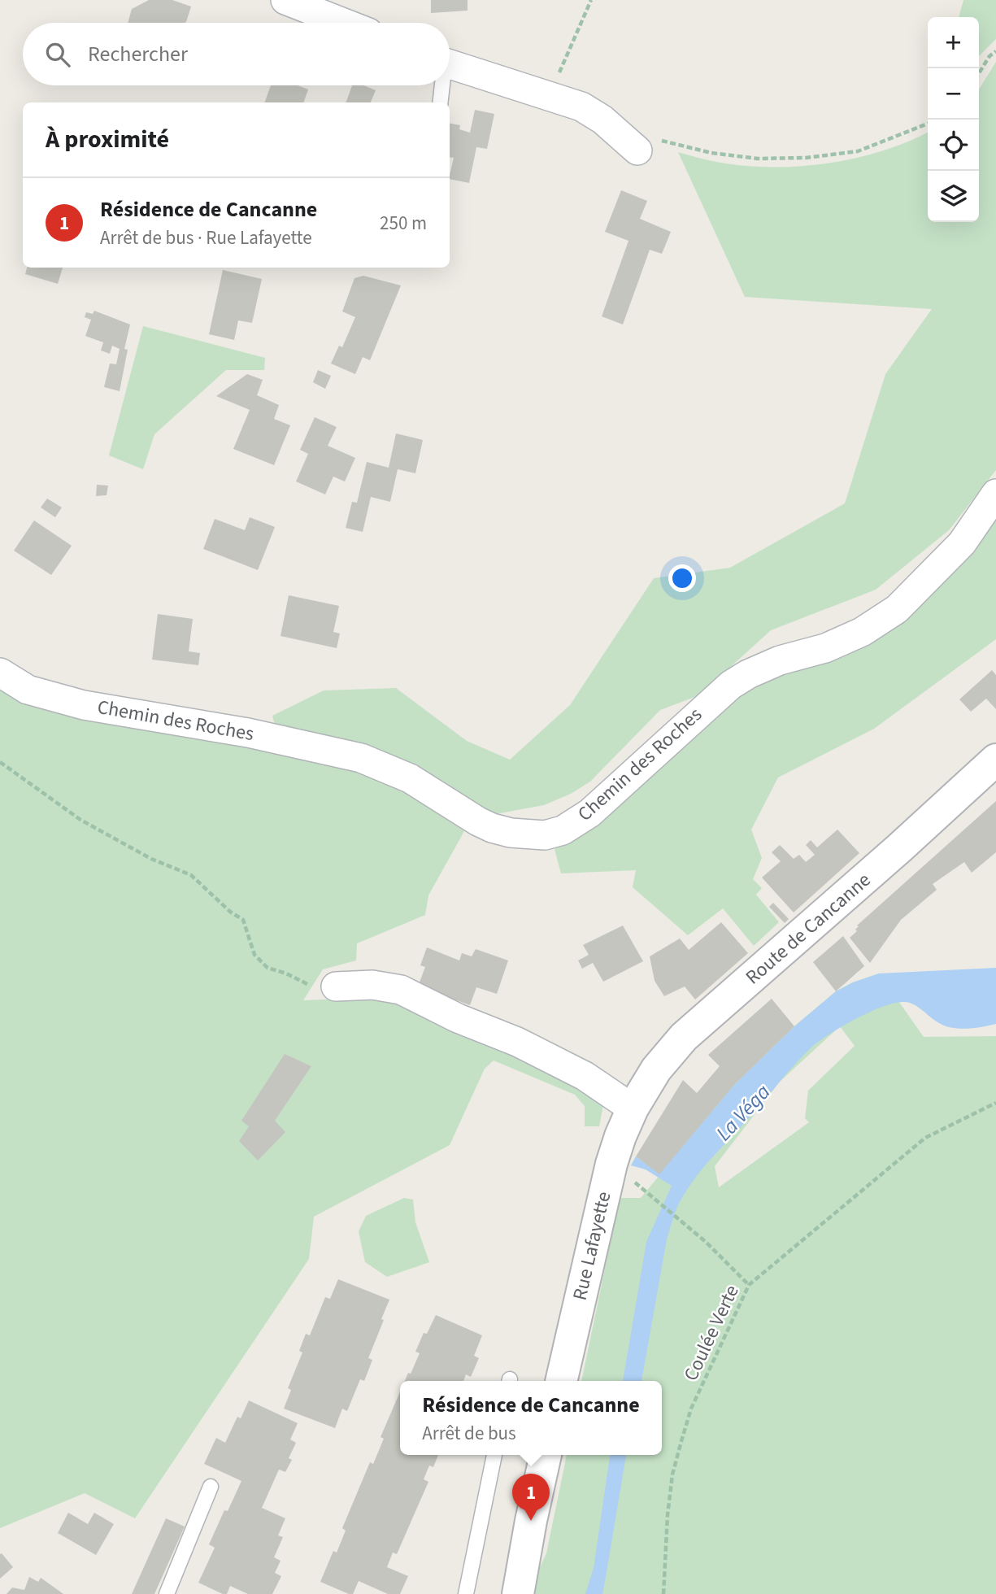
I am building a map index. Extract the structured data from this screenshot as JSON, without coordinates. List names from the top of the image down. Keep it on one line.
{"streets":{"main road":["Route de Cancanne","Rue Lafayette"],"street":["Chemin des Roches"],"path":["Coulée Verte"]},"crossings":[["Route de Cancanne","Rue Lafayette"]],"water":["La Véga"],"page":{"map_buttons":["+","−"],"search":"Rechercher","heading":"À proximité","list":[{"mark":"1","name":"Résidence de Cancanne","note":"Arrêt de bus · Rue Lafayette","value":"250 m"}],"popup":["Résidence de Cancanne","Arrêt de bus"],"pins":"1"}}
